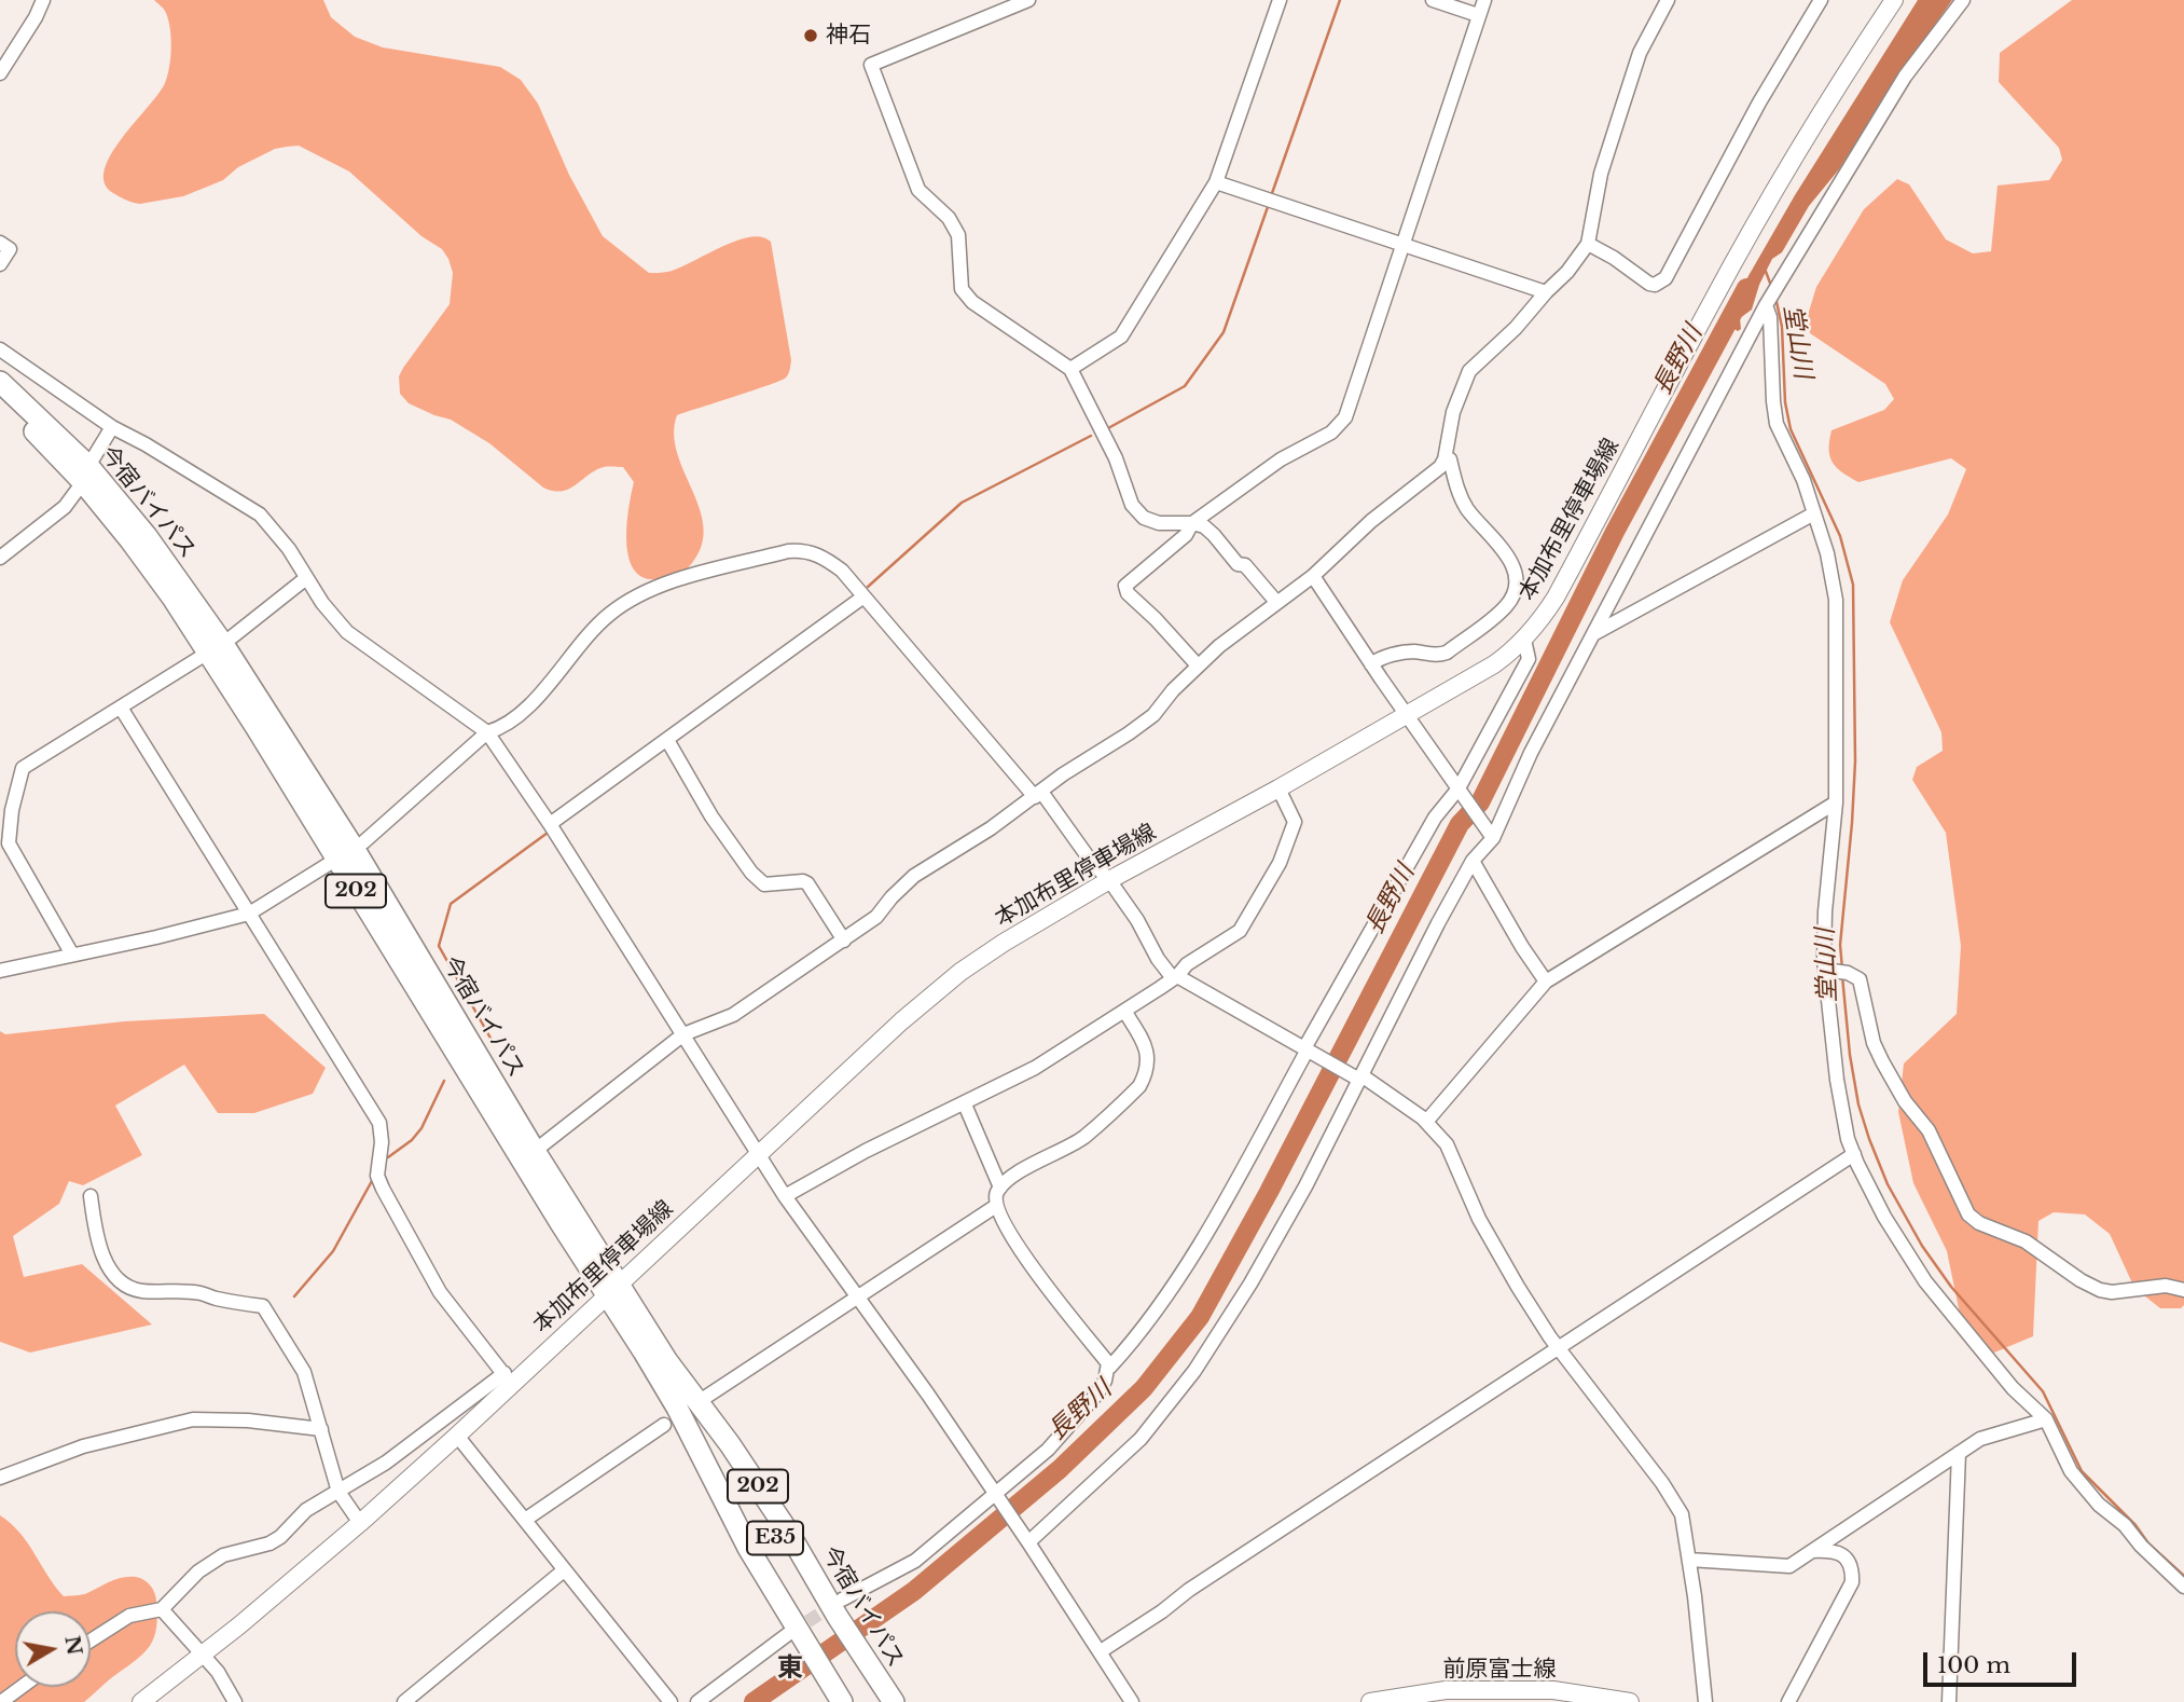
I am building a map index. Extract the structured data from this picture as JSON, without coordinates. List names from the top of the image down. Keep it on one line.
{"streets":{"highway":["今宿バイパス","202","E35"],"main road":["本加布里停車場線","前原富士線"]},"crossings":[["今宿バイパス","本加布里停車場線"],["今宿バイパス","E35"]],"districts":["東"],"water":["堂山川","長野川"],"places":["神石"],"scale_bar":"100 m","north":"right"}
